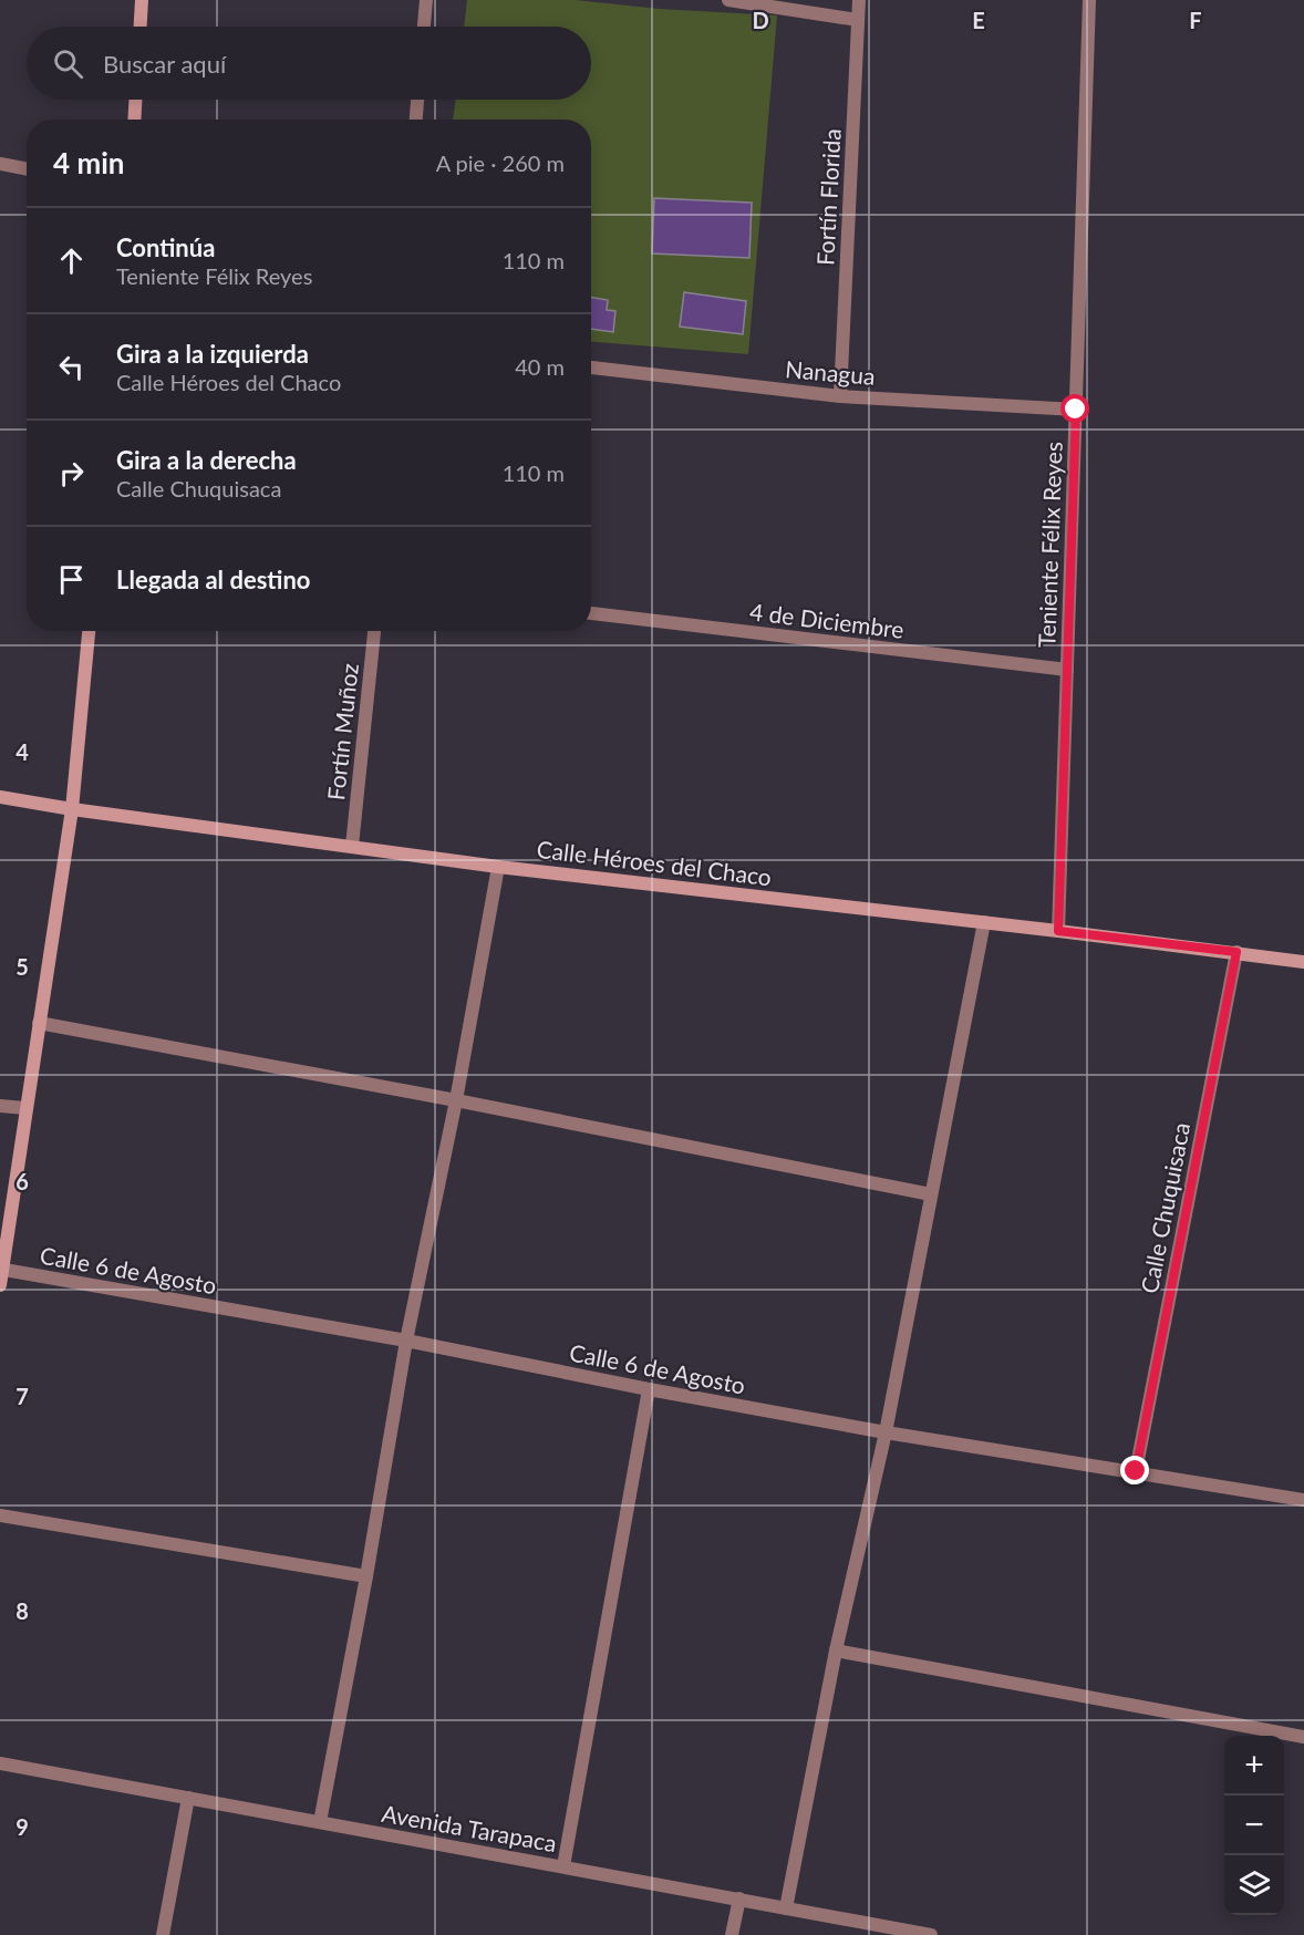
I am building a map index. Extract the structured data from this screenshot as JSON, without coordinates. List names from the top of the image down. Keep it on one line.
{"streets":{"street":["Fortín Florida","Nanagua","Teniente Félix Reyes","4 de Diciembre","Fortín Muñoz","Calle Héroes del Chaco","Calle Chuquisaca","Calle 6 de Agosto","Avenida Tarapaca"]},"crossings":[["Fortín Florida","Nanagua"],["Nanagua","Teniente Félix Reyes"],["Teniente Félix Reyes","4 de Diciembre"],["Teniente Félix Reyes","Calle Héroes del Chaco"],["Fortín Muñoz","Calle Héroes del Chaco"],["Calle Héroes del Chaco","Calle Chuquisaca"],["Calle Chuquisaca","Calle 6 de Agosto"]],"page":{"search":"Buscar aquí","heading":["4 min","A pie · 260 m"],"list":[["Continúa","Teniente Félix Reyes","110 m"],["Gira a la izquierda","Calle Héroes del Chaco","40 m"],["Gira a la derecha","Calle Chuquisaca","110 m"],"Llegada al destino"],"map_buttons":["+","−"]},"grid":{"columns":["D","E","F"],"rows":["4","5","6","7","8","9"]}}
